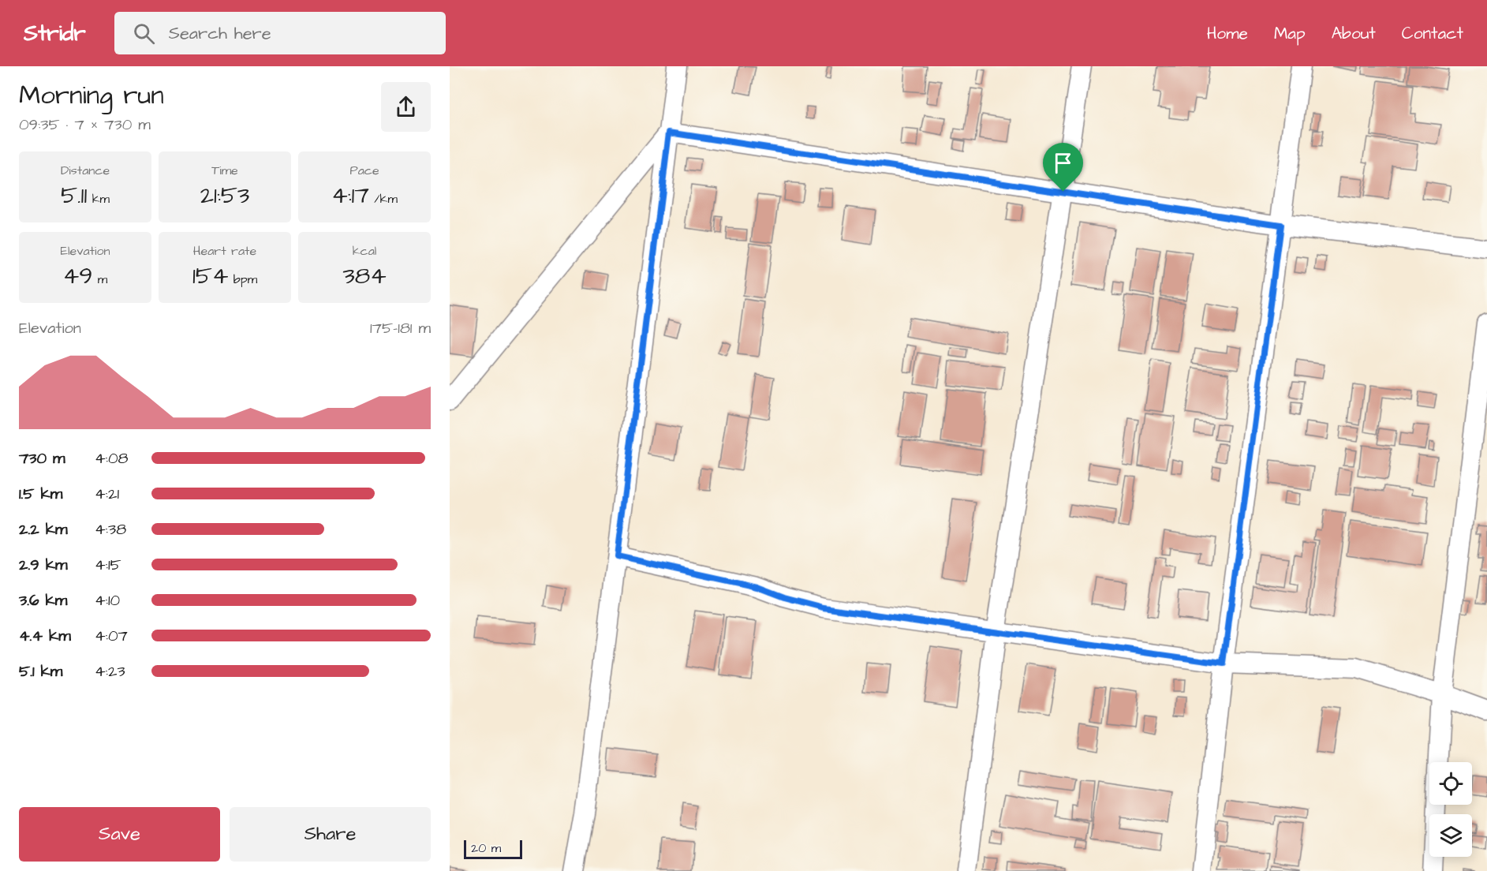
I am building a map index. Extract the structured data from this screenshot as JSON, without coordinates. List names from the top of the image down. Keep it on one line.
{"scale_bar":"20 m","page":{"header":"Stridr","search":"Search here","nav":["Home","Map","About","Contact"],"heading":["Morning run","09:35 · 7 × 730 m"],"stats":[["Distance","5.11 km"],["Time","21:53"],["Pace","4:17 /km"],["Elevation","49 m"],["Heart rate","154 bpm"],["kcal","384"]],"chart":["Elevation","175–181 m"],"list":[{"name":"730 m","note":"4:08"},{"name":"1.5 km","note":"4:21"},{"name":"2.2 km","note":"4:38"},{"name":"2.9 km","note":"4:15"},{"name":"3.6 km","note":"4:10"},{"name":"4.4 km","note":"4:07"},{"name":"5.1 km","note":"4:23"}],"buttons":["Save","Share"],"scale":"20 m"}}
